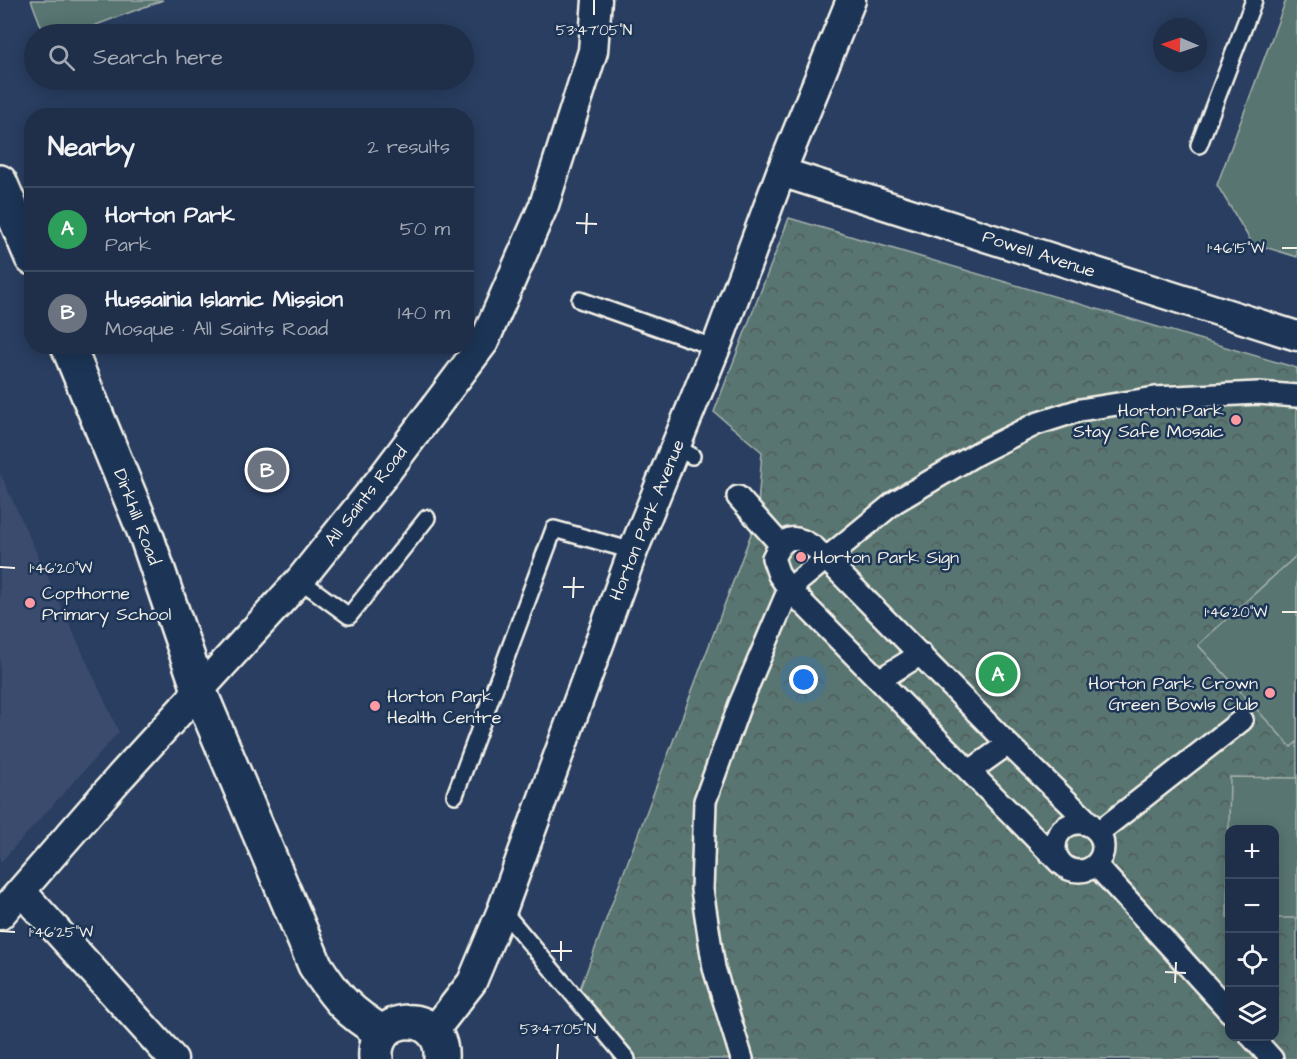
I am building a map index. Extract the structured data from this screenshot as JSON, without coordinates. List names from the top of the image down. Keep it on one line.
{"streets":{"main road":["Dirkhill Road"],"street":["Powell Avenue","All Saints Road","Horton Park Avenue"]},"crossings":[["Powell Avenue","Horton Park Avenue"],["All Saints Road","Dirkhill Road"]],"places":["Horton Park Stay Safe Mosaic","Horton Park Sign","Copthorne Primary School","Horton Park Crown Green Bowls Club","Horton Park Health Centre"],"north":"left","page":{"search":"Search here","heading":["Nearby","2 results"],"list":[{"mark":"A","name":"Horton Park","note":"Park","value":"50 m"},{"mark":"B","name":"Hussainia Islamic Mission","note":"Mosque · All Saints Road","value":"140 m"}],"pins":["B","A"],"map_buttons":["+","−"]},"coordinates":["53°47'05\"N","1°46'15\"W","1°46'20\"W","1°46'25\"W"]}
